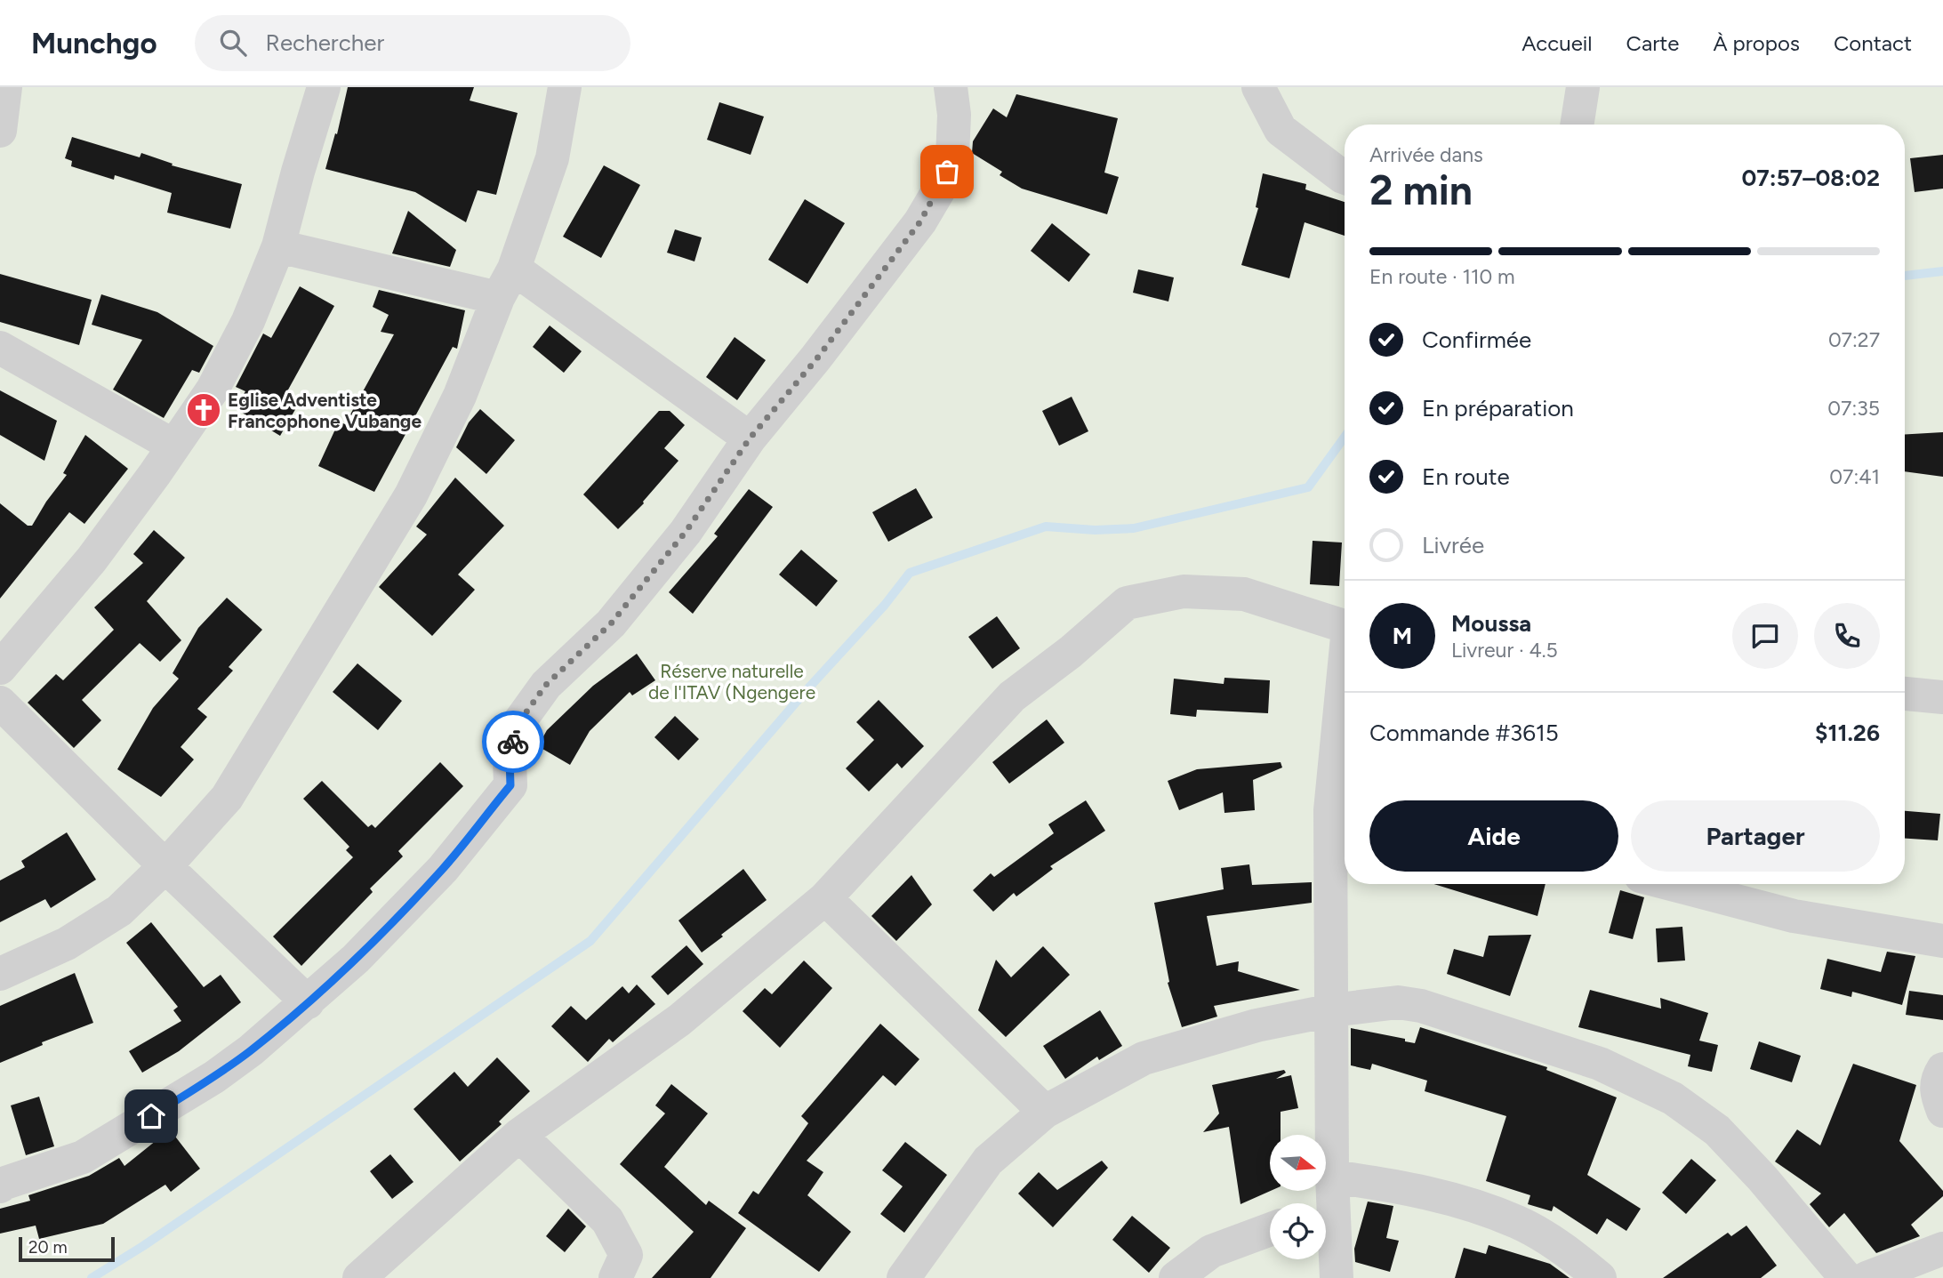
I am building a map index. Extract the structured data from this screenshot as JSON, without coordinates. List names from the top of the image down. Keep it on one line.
{"parks":["Réserve naturelle de l'ITAV (Ngengere"],"places":{"church":["Eglise Adventiste Francophone Vubange"]},"scale_bar":"20 m","north":"right","page":{"header":"Munchgo","search":"Rechercher","nav":["Accueil","Carte","À propos","Contact"],"heading":["2 min","Arrivée dans","07:57–08:02"],"panel":["Moussa","Livreur · 4.5","Commande #3615","$11.26"],"bar":"En route · 110 m","list":[["Confirmée","07:27"],["En préparation","07:35"],["En route","07:41"],"Livrée"],"round":"M","buttons":["Aide","Partager"],"scale":"20 m"}}
